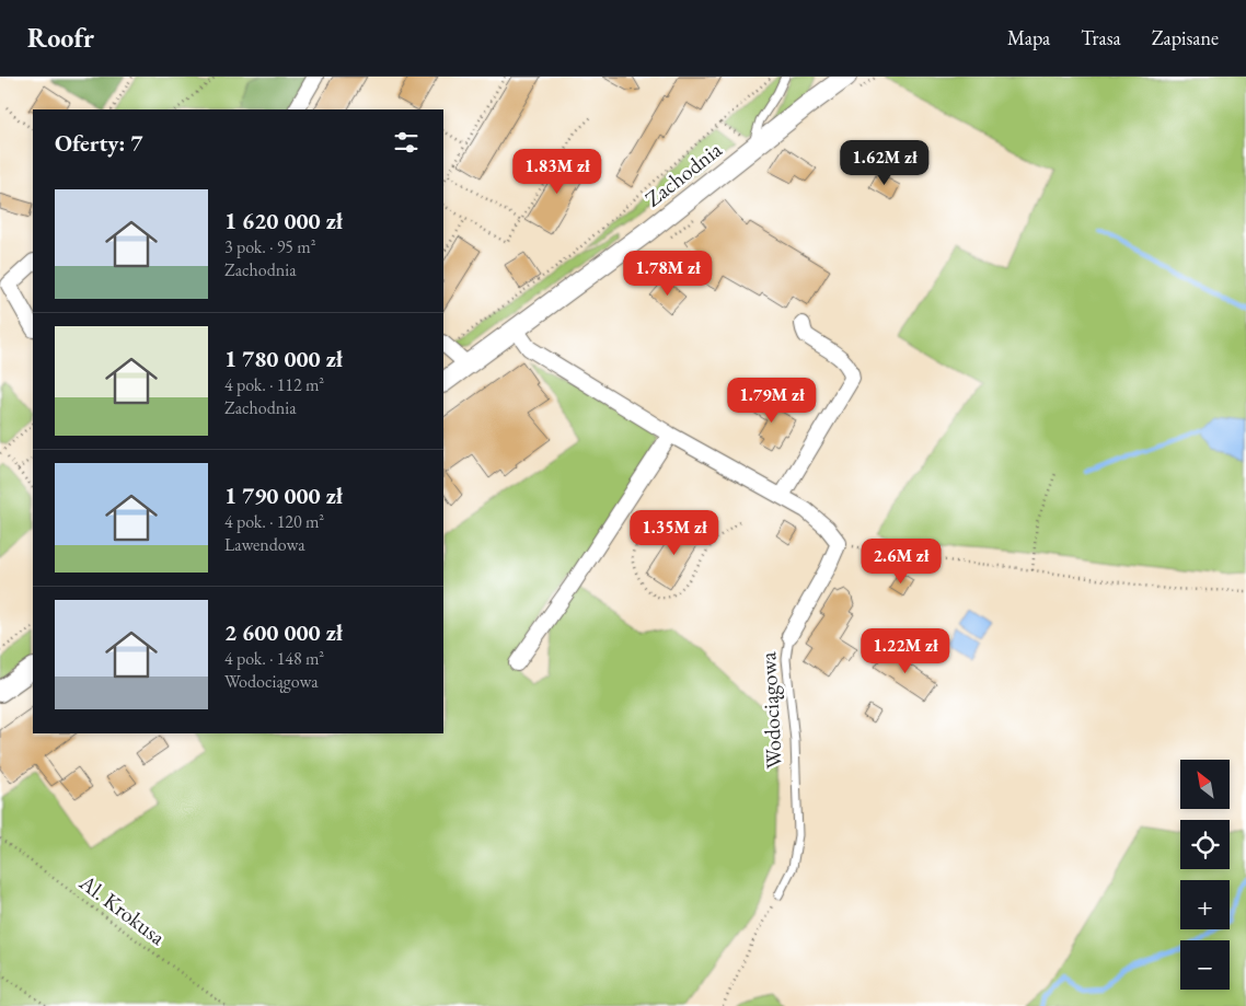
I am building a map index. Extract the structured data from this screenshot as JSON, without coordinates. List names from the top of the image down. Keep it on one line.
{"streets":{"street":["Zachodnia","Wodociągowa"],"path":["Al. Krokusa"]},"north":"top left","page":{"header":"Roofr","nav":["Mapa","Trasa","Zapisane"],"heading":"Oferty: 7","price":["1.62M zł","1.83M zł","1.78M zł","1.79M zł","1.35M zł","2.6M zł","1.22M zł"],"list":[{"name":"1 620 000 zł","note":"3 pok. · 95 m² · Zachodnia"},{"name":"1 780 000 zł","note":"4 pok. · 112 m² · Zachodnia"},{"name":"1 790 000 zł","note":"4 pok. · 120 m² · Lawendowa"},{"name":"2 600 000 zł","note":"4 pok. · 148 m² · Wodociągowa"}],"map_buttons":["+","−"]}}
